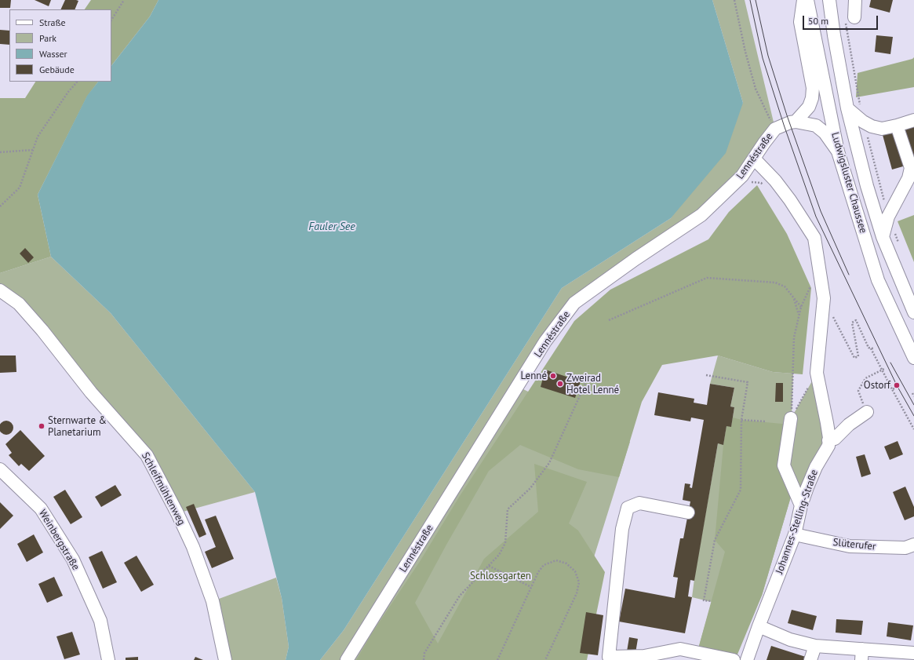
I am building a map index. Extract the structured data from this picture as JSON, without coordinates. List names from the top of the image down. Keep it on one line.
{"streets":{"street":["Lennéstraße","Ludwigsluster Chaussee","Schleifmühlenweg","Johannes-Stelling-Straße","Weinbergstraße","Slüterufer"]},"crossings":[["Lennéstraße","Johannes-Stelling-Straße"],["Johannes-Stelling-Straße","Slüterufer"]],"water":["Fauler See"],"parks":["Schlossgarten"],"places":["Lenné","Zweirad Hotel Lenné","Ostorf","Sternwarte & Planetarium"],"legend":["Straße","Park","Wasser","Gebäude"],"scale_bar":"50 m"}
